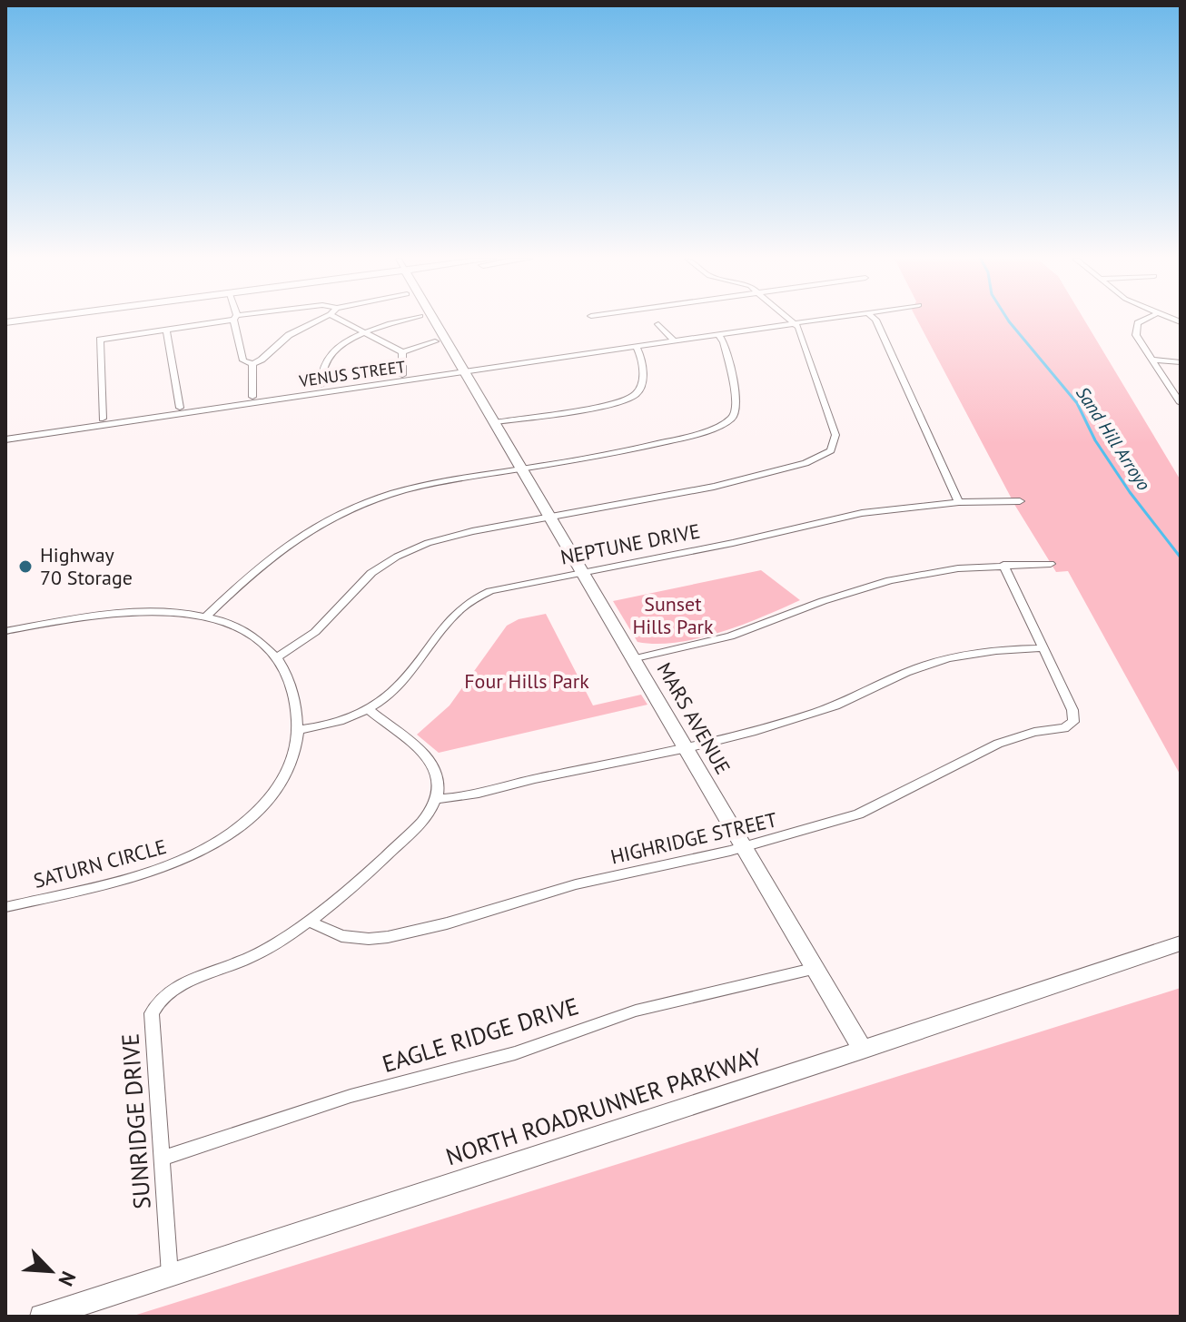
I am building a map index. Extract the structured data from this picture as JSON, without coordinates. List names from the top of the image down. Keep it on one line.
{"streets":{"street":["VENUS STREET","NEPTUNE DRIVE","MARS AVENUE","HIGHRIDGE STREET","SATURN CIRCLE","EAGLE RIDGE DRIVE","NORTH ROADRUNNER PARKWAY","SUNRIDGE DRIVE"]},"crossings":[["VENUS STREET","MARS AVENUE"],["NEPTUNE DRIVE","MARS AVENUE"],["NEPTUNE DRIVE","SATURN CIRCLE"],["MARS AVENUE","HIGHRIDGE STREET"],["MARS AVENUE","EAGLE RIDGE DRIVE"],["MARS AVENUE","NORTH ROADRUNNER PARKWAY"],["HIGHRIDGE STREET","SUNRIDGE DRIVE"],["EAGLE RIDGE DRIVE","SUNRIDGE DRIVE"],["NORTH ROADRUNNER PARKWAY","SUNRIDGE DRIVE"]],"water":["Sand Hill Arroyo"],"parks":["Sunset Hills Park","Four Hills Park"],"places":["Highway 70 Storage"],"north":"bottom right"}
